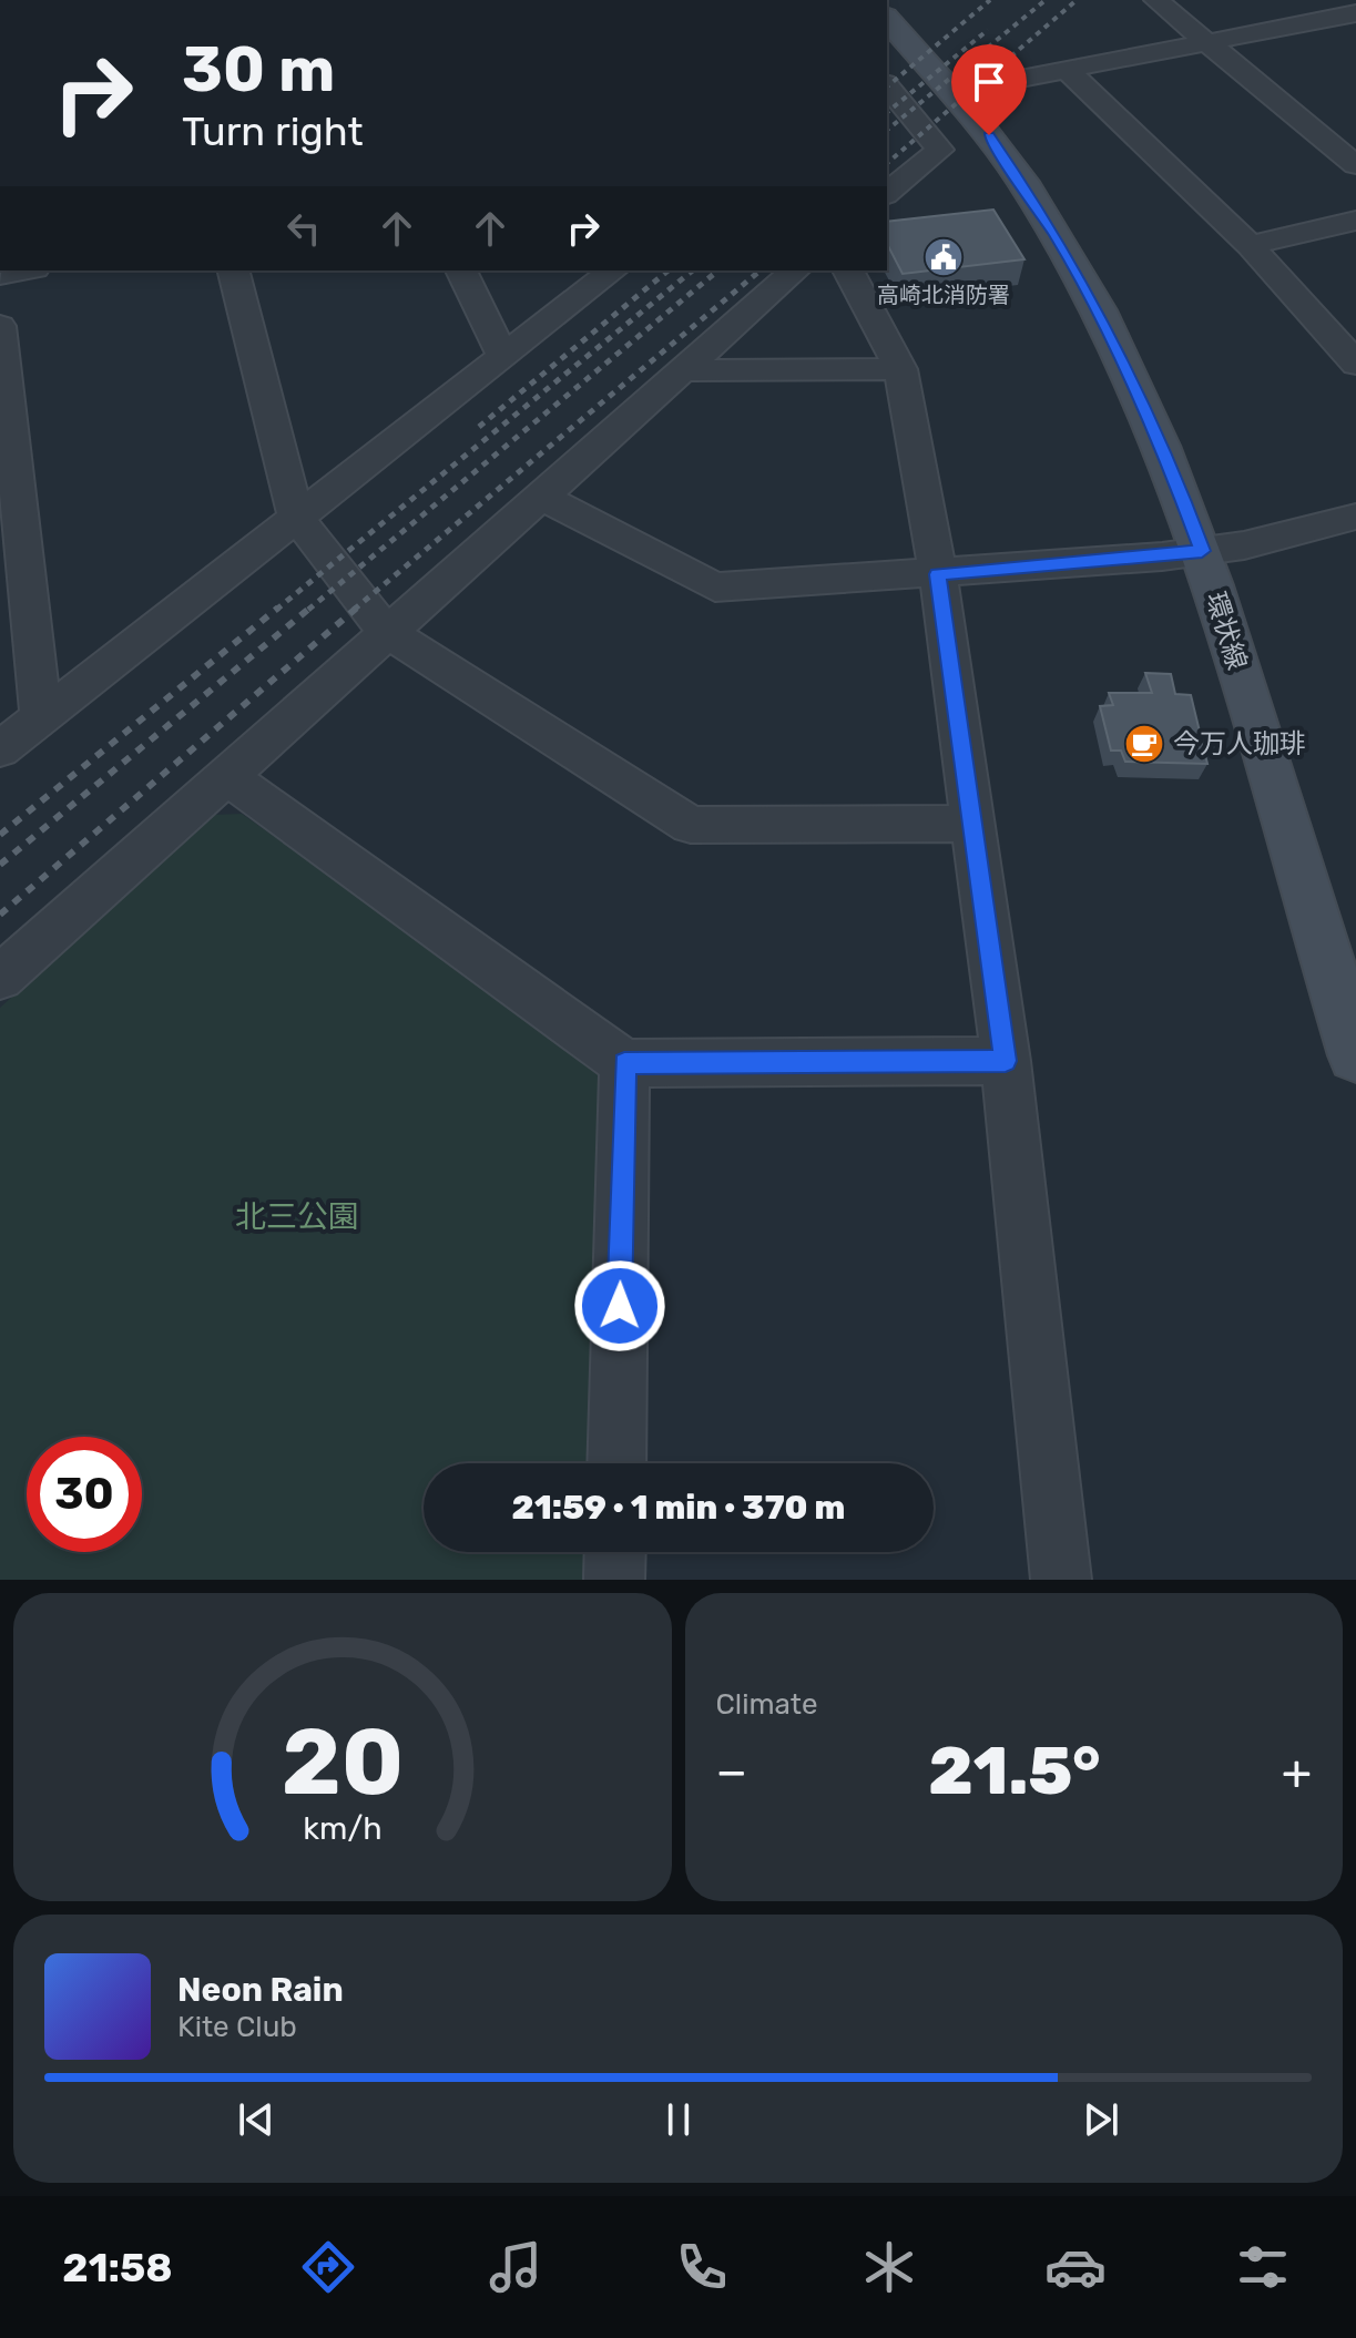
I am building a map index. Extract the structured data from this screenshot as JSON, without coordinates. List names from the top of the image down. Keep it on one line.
{"streets":{"street":["環状線"]},"parks":["北三公園"],"places":{"public building":["高崎北消防署"],"cafe":["今万人珈琲"]},"page":{"turn":["30 m","Turn right"],"limit":"30","trip":"21:59 · 1 min · 370 m","tile":"Climate","heat":["−","21.5°","+"],"song":["Neon Rain","Kite Club"],"tabs":"21:58","gauge":["20","km/h"]}}
